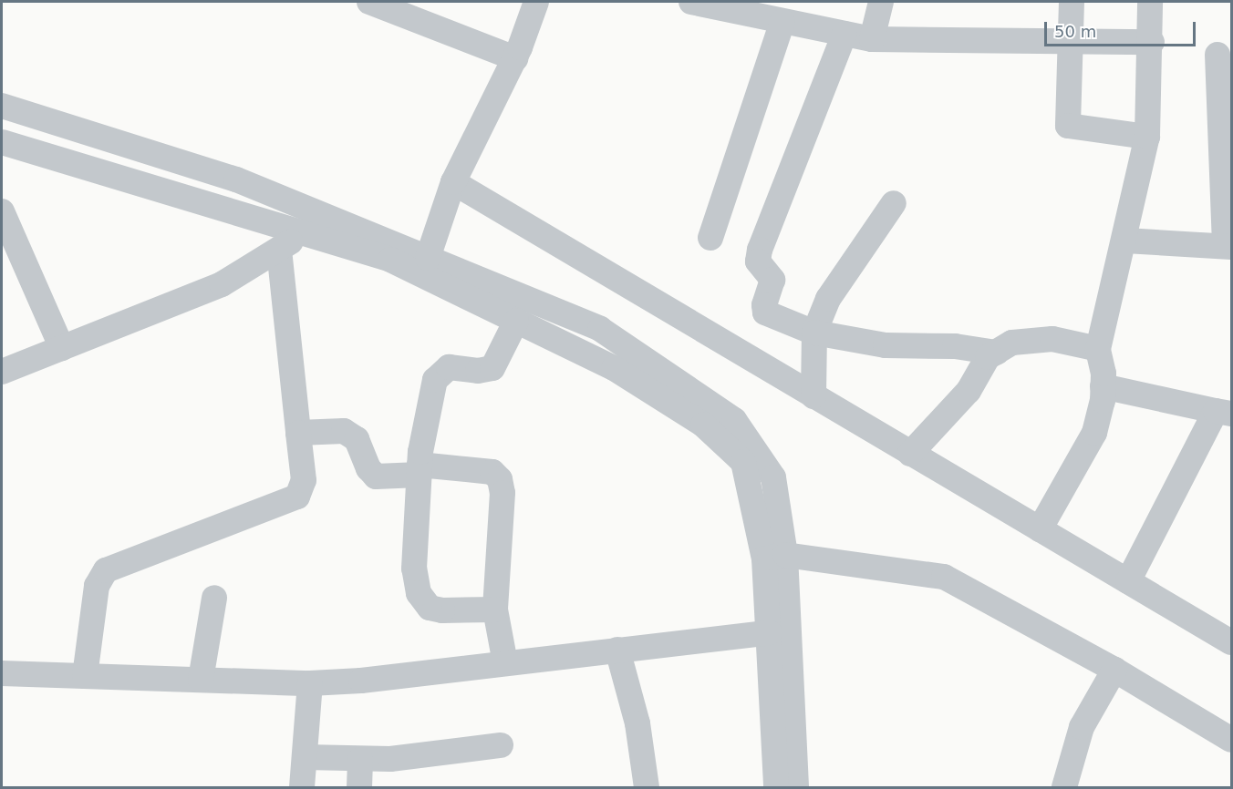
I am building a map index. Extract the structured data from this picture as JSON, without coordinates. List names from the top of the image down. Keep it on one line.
{"scale_bar":"50 m"}
